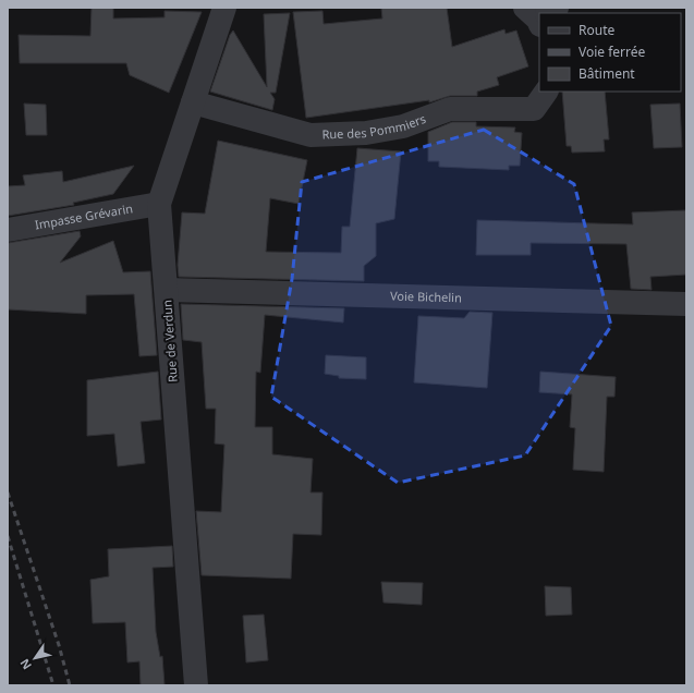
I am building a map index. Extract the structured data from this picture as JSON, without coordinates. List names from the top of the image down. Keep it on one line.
{"streets":{"street":["Rue des Pommiers","Impasse Grévarin","Voie Bichelin","Rue de Verdun"]},"crossings":[["Rue des Pommiers","Rue de Verdun"],["Impasse Grévarin","Rue de Verdun"],["Voie Bichelin","Rue de Verdun"]],"legend":["Route","Voie ferrée","Bâtiment"],"north":"bottom left"}
